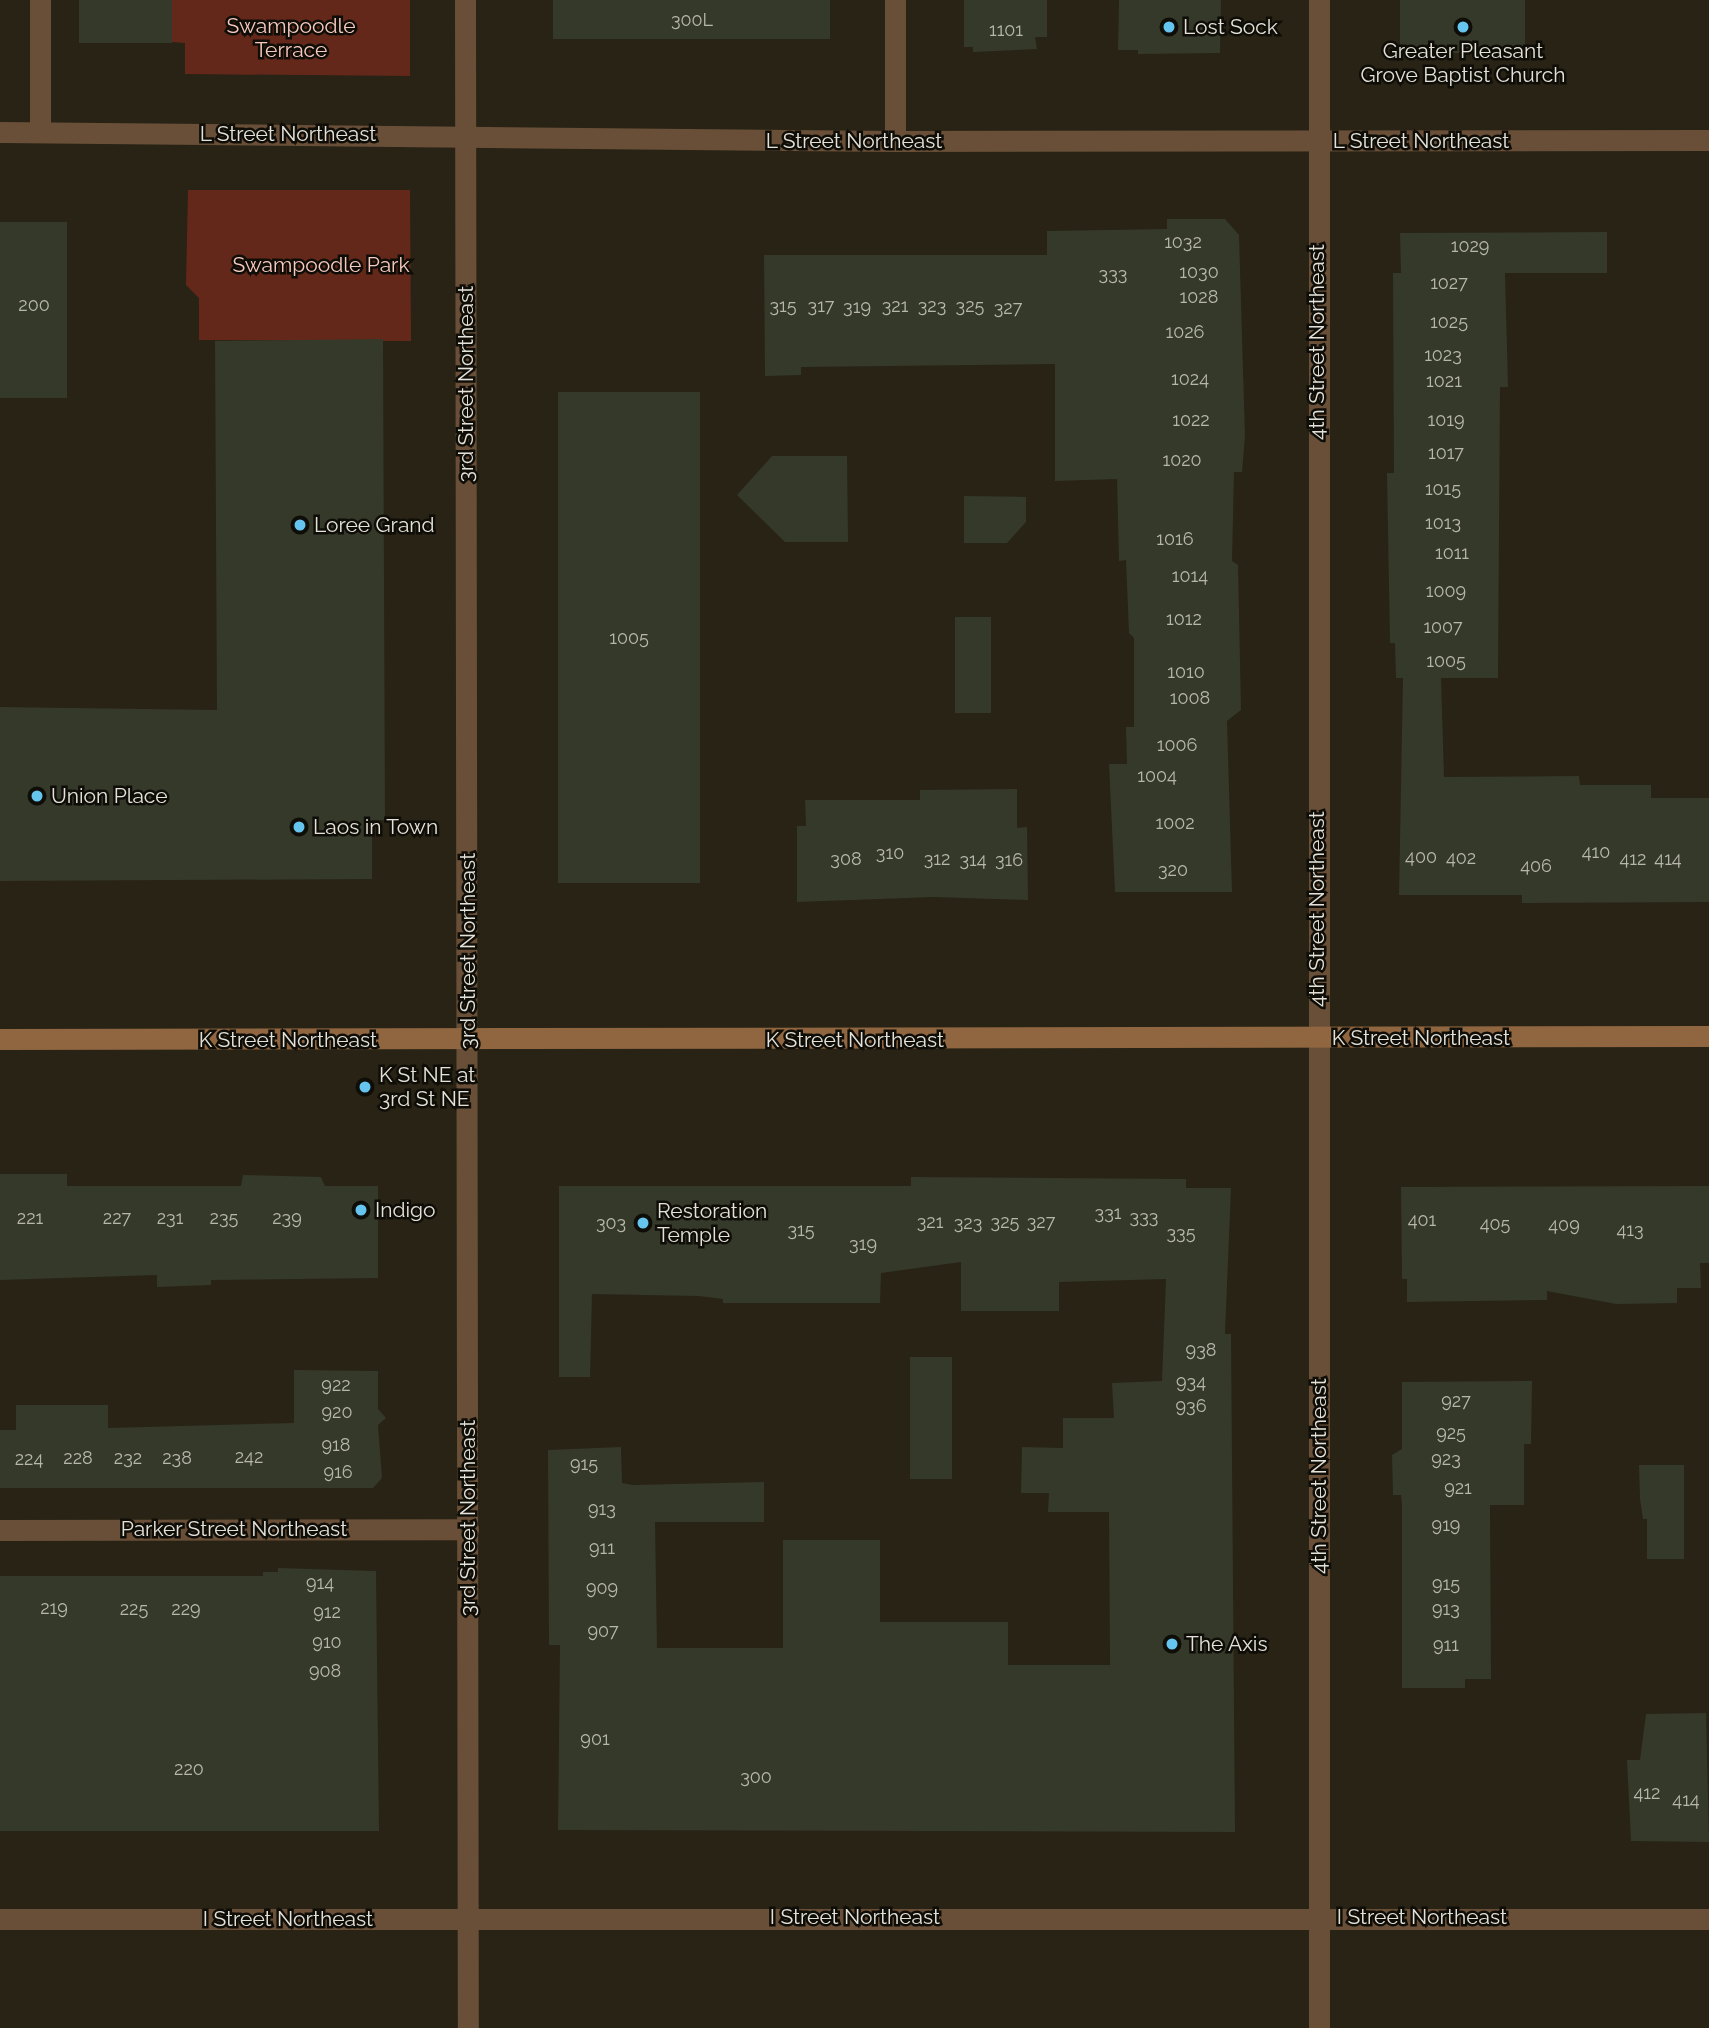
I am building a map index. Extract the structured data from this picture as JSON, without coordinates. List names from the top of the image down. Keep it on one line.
{"streets":{"main road":["K Street Northeast"],"street":["L Street Northeast","4th Street Northeast","3rd Street Northeast","Parker Street Northeast","I Street Northeast"]},"crossings":[["L Street Northeast","4th Street Northeast"],["L Street Northeast","3rd Street Northeast"],["4th Street Northeast","K Street Northeast"],["4th Street Northeast","I Street Northeast"],["3rd Street Northeast","K Street Northeast"],["3rd Street Northeast","Parker Street Northeast"],["3rd Street Northeast","I Street Northeast"]],"parks":["Swampoodle Terrace","Swampoodle Park"],"places":["Lost Sock","Greater Pleasant Grove Baptist Church","Loree Grand","Union Place","Laos in Town","K St NE at 3rd St NE","Indigo","Restoration Temple","The Axis"],"house_numbers":["300L","1101","1032","1029","1030","333","1027","1028","200","315","317","321","323","325","319","327","1025","1026","1023","1024","1021","1022","1019","1017","1020","1015","1013","1016","1011","1014","1009","1012","1007","1005","1005","1010","1008","1006","1004","1002","410","310","400","402","308","312","412","414","314","316","406","320","331","333","221","227","231","235","239","401","321","325","327","303","323","405","409","315","413","335","319","938","934","922","927","936","920","925","918","242","228","232","238","224","923","915","916","921","913","919","911","914","915","909","219","225","229","913","912","907","910","911","908","901","220","300","412","414"]}
